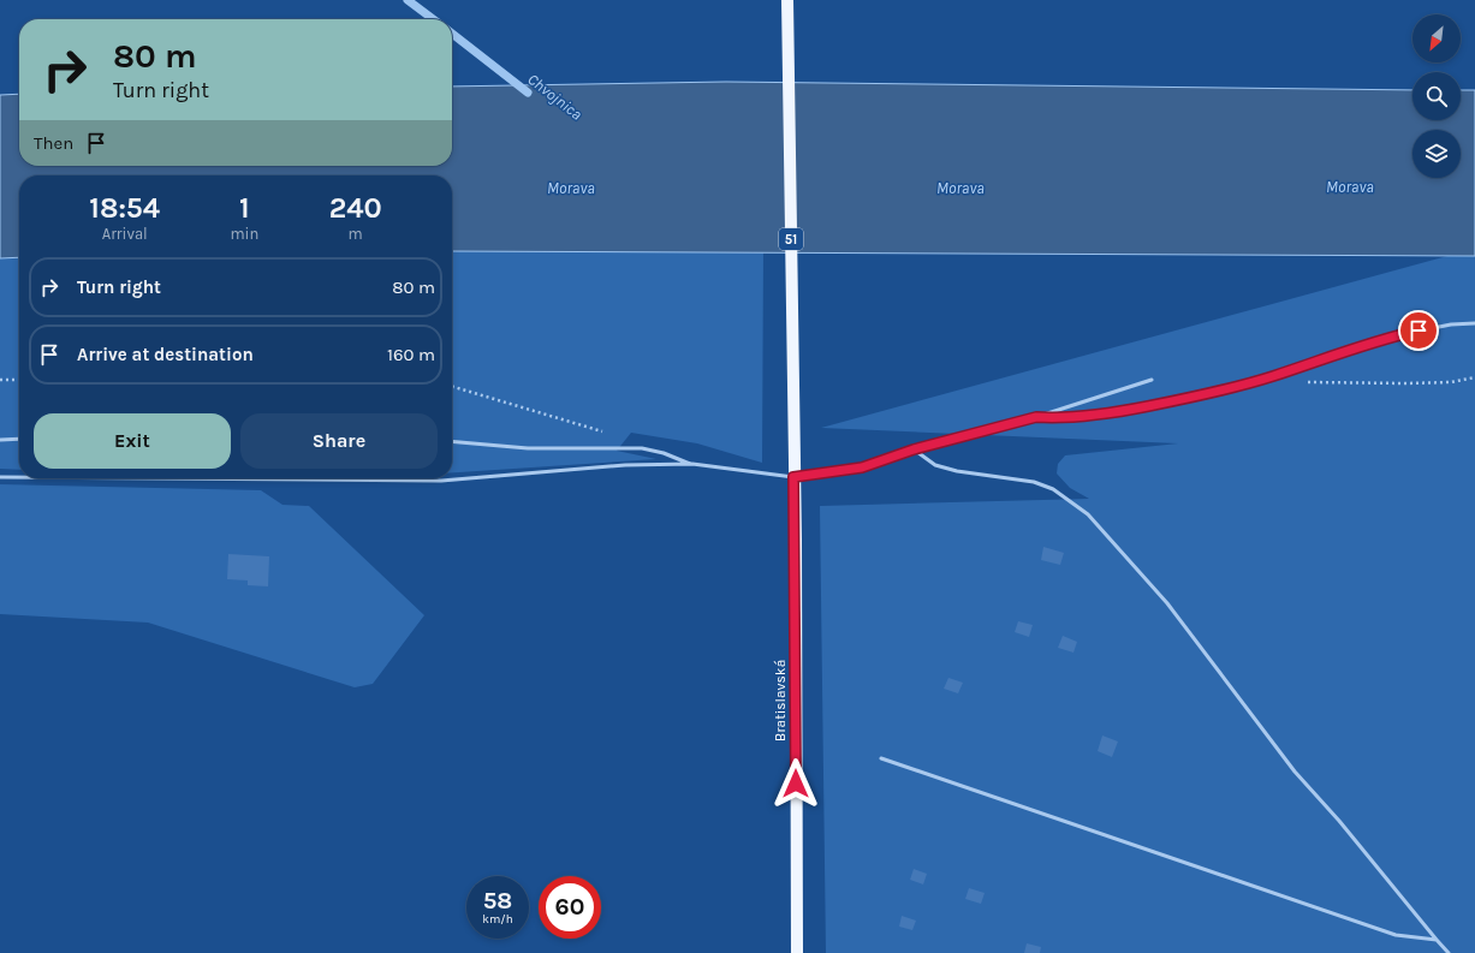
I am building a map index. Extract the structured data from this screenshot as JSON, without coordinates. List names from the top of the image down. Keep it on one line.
{"streets":{"main road":["51","Bratislavská"]},"crossings":[["51","Bratislavská"]],"water":["Chvojnica","Morava"],"north":"bottom left","page":{"turn":["80 m","Turn right"],"then":"Then","eta":["18:54","Arrival","1","min","240","m"],"list":[{"name":"Turn right","value":"80 m"},{"name":"Arrive at destination","value":"160 m"}],"buttons":["Exit","Share"],"speed":"58 km/h","limit":"60"}}
